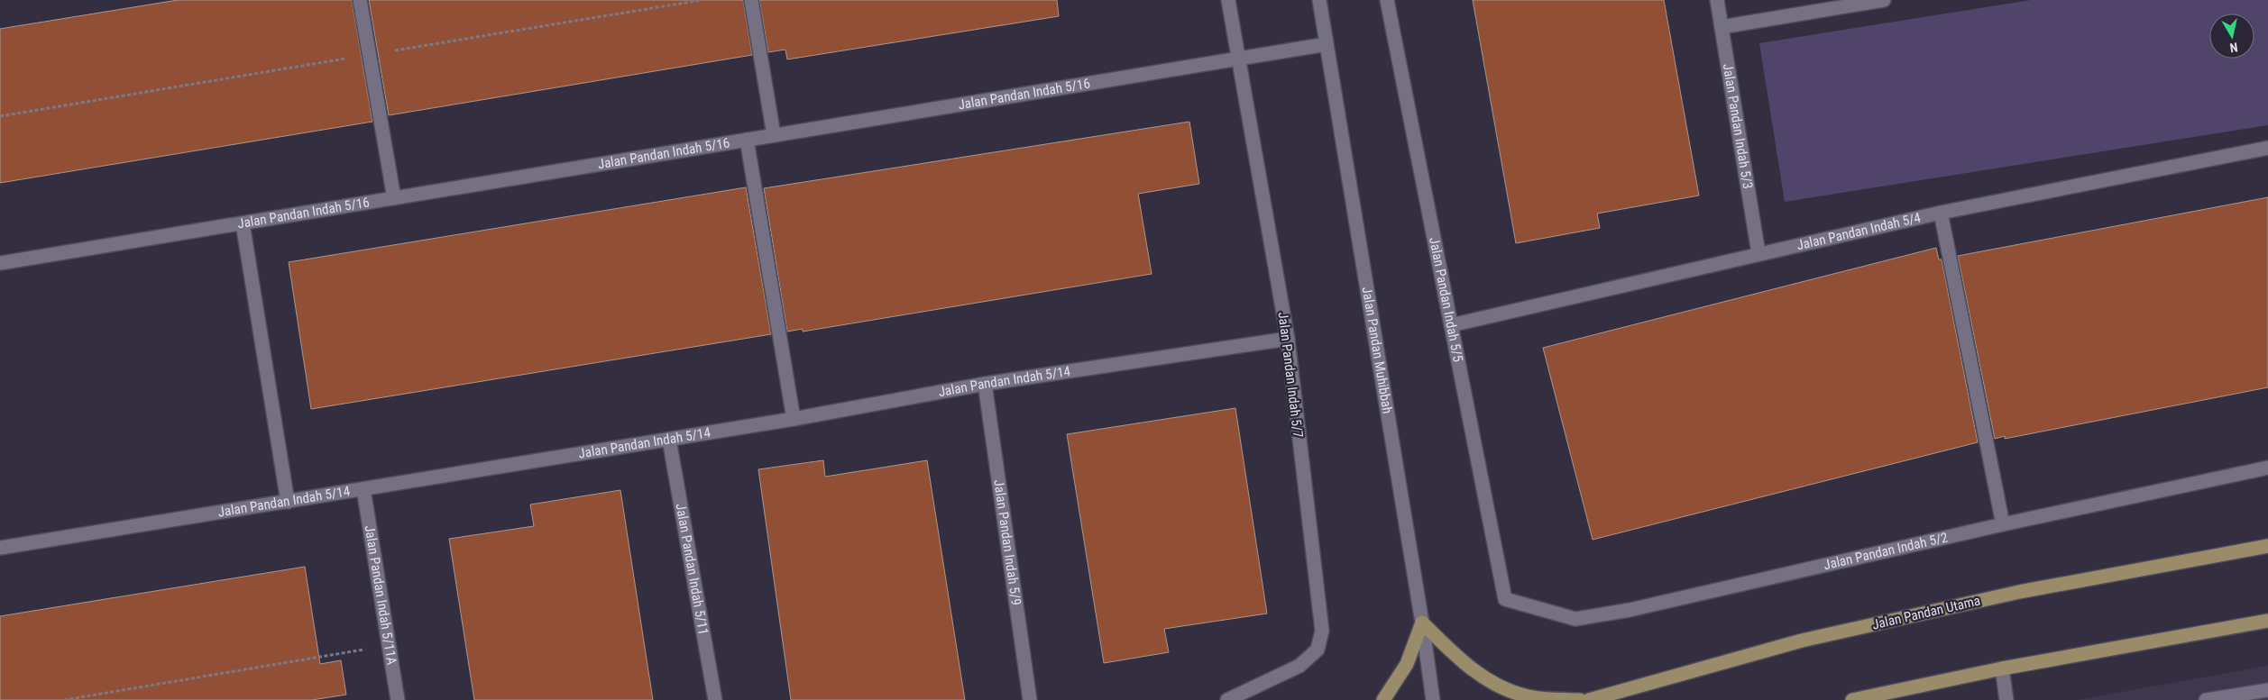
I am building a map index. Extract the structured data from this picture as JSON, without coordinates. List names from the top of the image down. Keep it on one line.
{"streets":{"main road":["Jalan Pandan Utama"],"street":["Jalan Pandan Indah 5/16","Jalan Pandan Indah 5/3","Jalan Pandan Indah 5/4","Jalan Pandan Indah 5/5","Jalan Pandan Muhibbah","Jalan Pandan Indah 5/7","Jalan Pandan Indah 5/14","Jalan Pandan Indah 5/9","Jalan Pandan Indah 5/2","Jalan Pandan Indah 5/11","Jalan Pandan Indah 5/11A"]},"crossings":[["Jalan Pandan Indah 5/16","Jalan Pandan Muhibbah"],["Jalan Pandan Indah 5/16","Jalan Pandan Indah 5/7"],["Jalan Pandan Indah 5/3","Jalan Pandan Indah 5/4"],["Jalan Pandan Indah 5/4","Jalan Pandan Indah 5/5"],["Jalan Pandan Indah 5/5","Jalan Pandan Indah 5/2"],["Jalan Pandan Indah 5/7","Jalan Pandan Indah 5/14"],["Jalan Pandan Indah 5/14","Jalan Pandan Indah 5/9"],["Jalan Pandan Indah 5/14","Jalan Pandan Indah 5/11"],["Jalan Pandan Indah 5/14","Jalan Pandan Indah 5/11A"]],"north":"bottom"}
